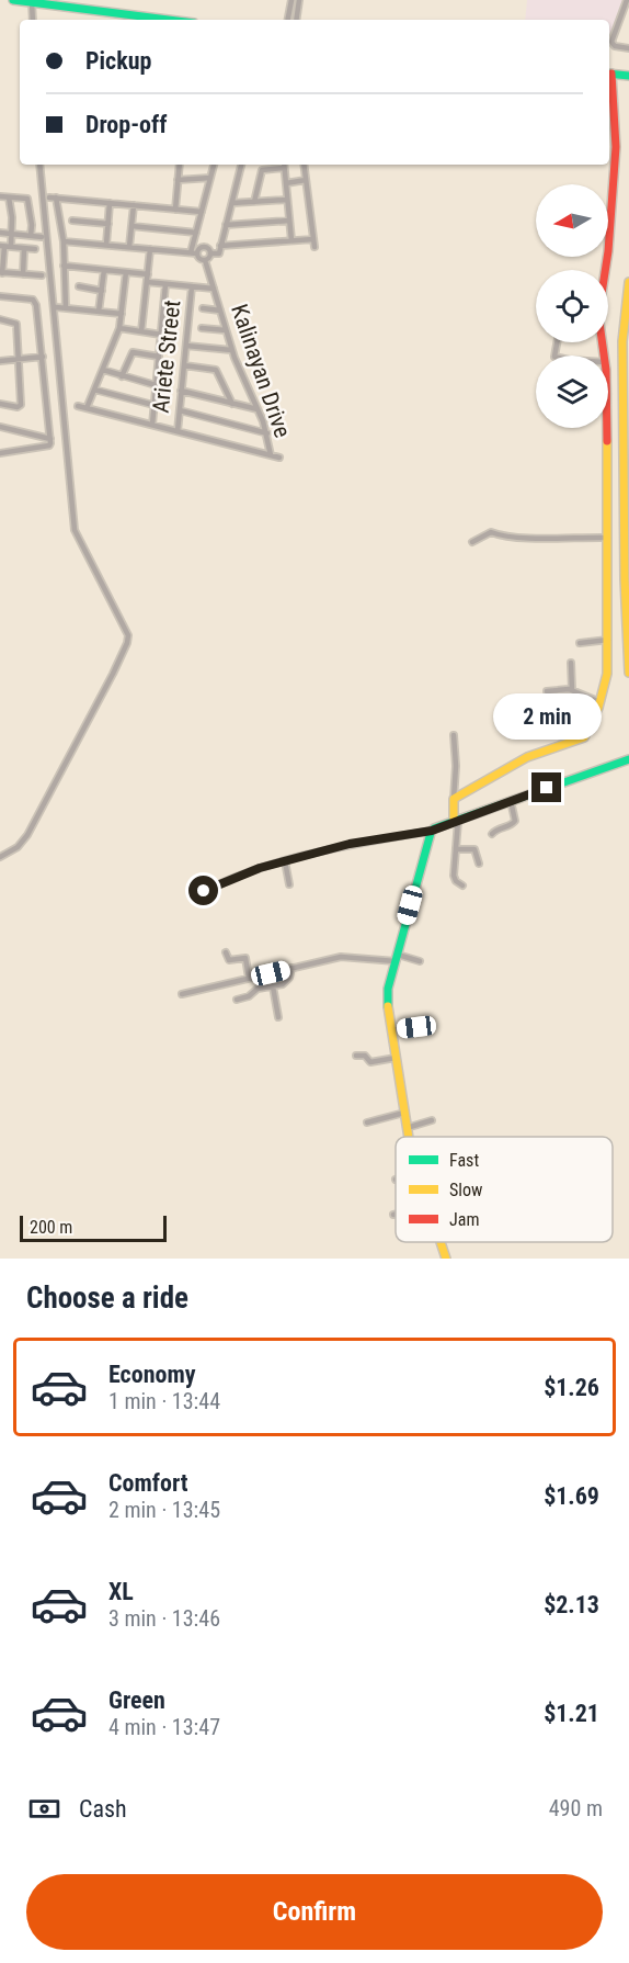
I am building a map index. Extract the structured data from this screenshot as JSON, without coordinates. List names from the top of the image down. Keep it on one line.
{"streets":{"street":["Ariete Street","Kalinayan Drive"]},"legend":["Fast","Slow","Jam"],"scale_bar":"200 m","north":"left","page":{"banner":["Pickup","Drop-off"],"bubble":"2 min","scale":"200 m","heading":"Choose a ride","list":[{"name":"Economy","note":"1 min · 13:44","value":"$1.26"},{"name":"Comfort","note":"2 min · 13:45","value":"$1.69"},{"name":"XL","note":"3 min · 13:46","value":"$2.13"},{"name":"Green","note":"4 min · 13:47","value":"$1.21"}],"pay":["Cash","490 m"],"buttons":"Confirm"}}
